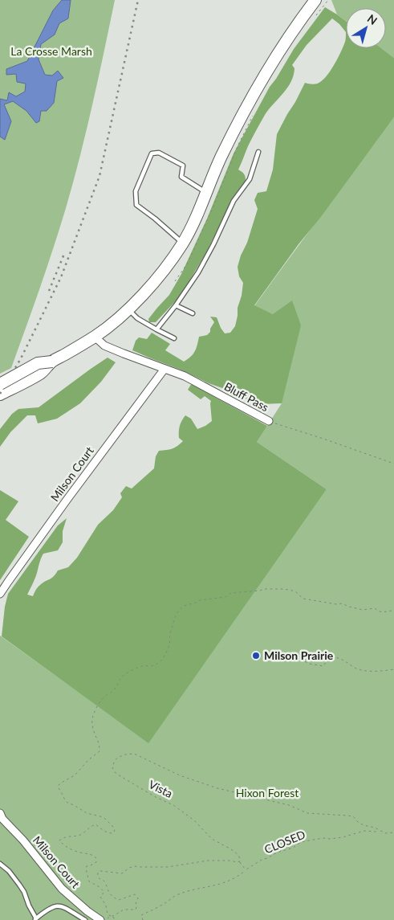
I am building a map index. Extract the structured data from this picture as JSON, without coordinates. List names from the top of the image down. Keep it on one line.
{"streets":{"street":["Bluff Pass","Milson Court"],"path":["Vista","CLOSED"]},"crossings":[["Bluff Pass","Milson Court"],["Vista","CLOSED"]],"parks":["La Crosse Marsh","Hixon Forest"],"places":["Milson Prairie"],"north":"top right"}
